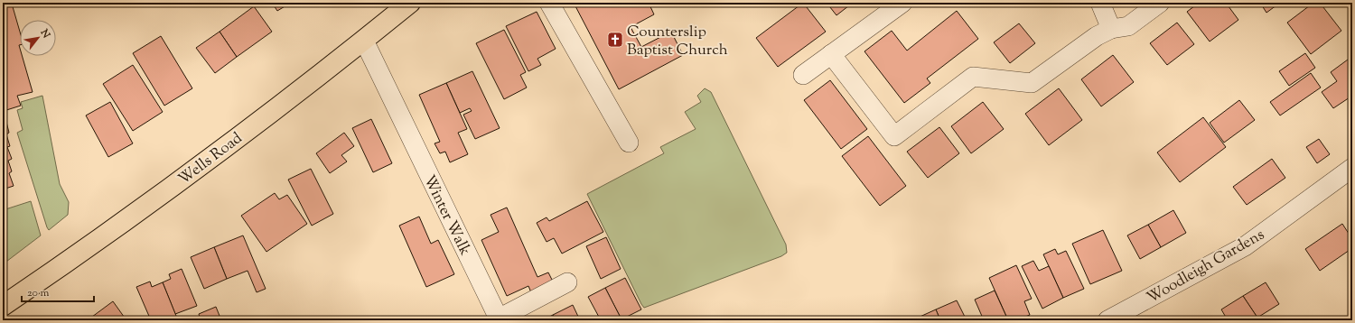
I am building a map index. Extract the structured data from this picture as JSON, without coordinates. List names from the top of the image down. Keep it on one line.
{"streets":{"highway":["Wells Road"],"street":["Winter Walk","Woodleigh Gardens"]},"crossings":[["Wells Road","Winter Walk"]],"places":{"church":["Counterslip Baptist Church"]},"scale_bar":"20 m","north":"top right"}
